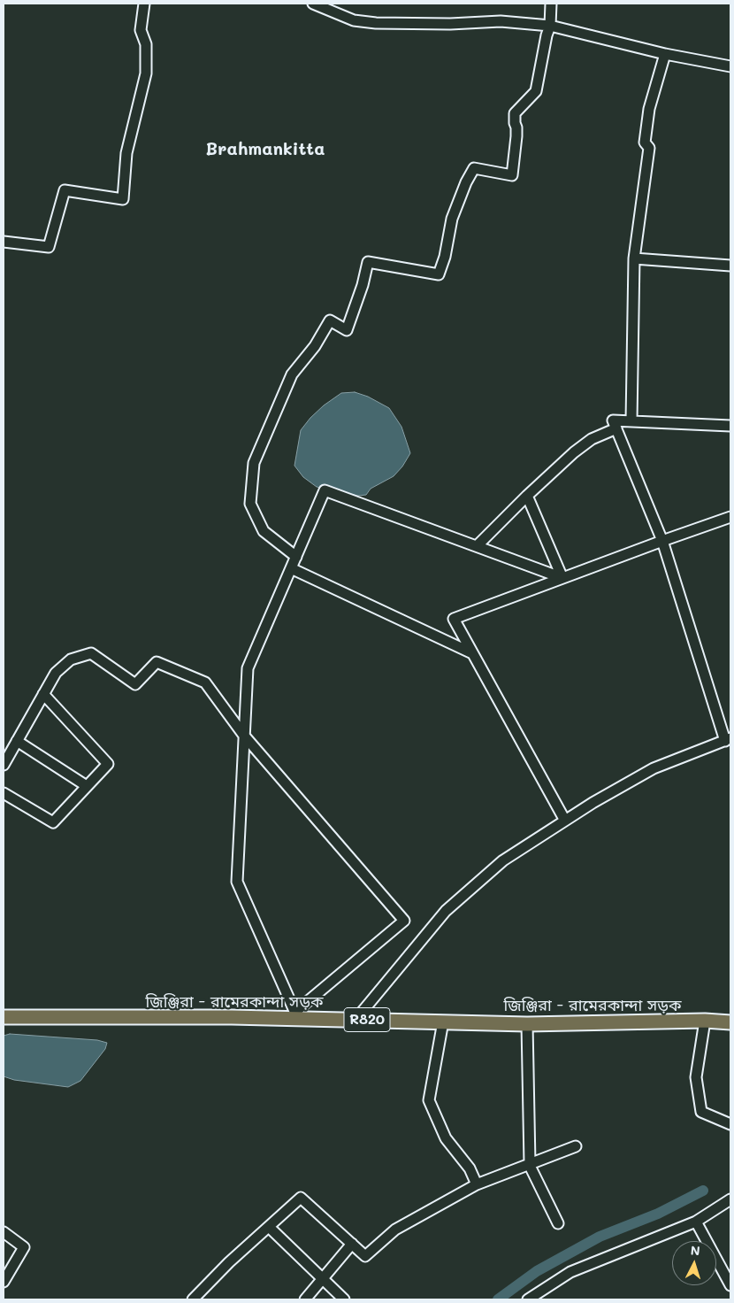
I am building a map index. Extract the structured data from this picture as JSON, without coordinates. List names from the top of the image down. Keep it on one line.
{"streets":{"main road":["জিঞ্জিরা - রামেরকান্দা সড়ক","R820"]},"districts":["Brahmankitta"],"north":"top"}
